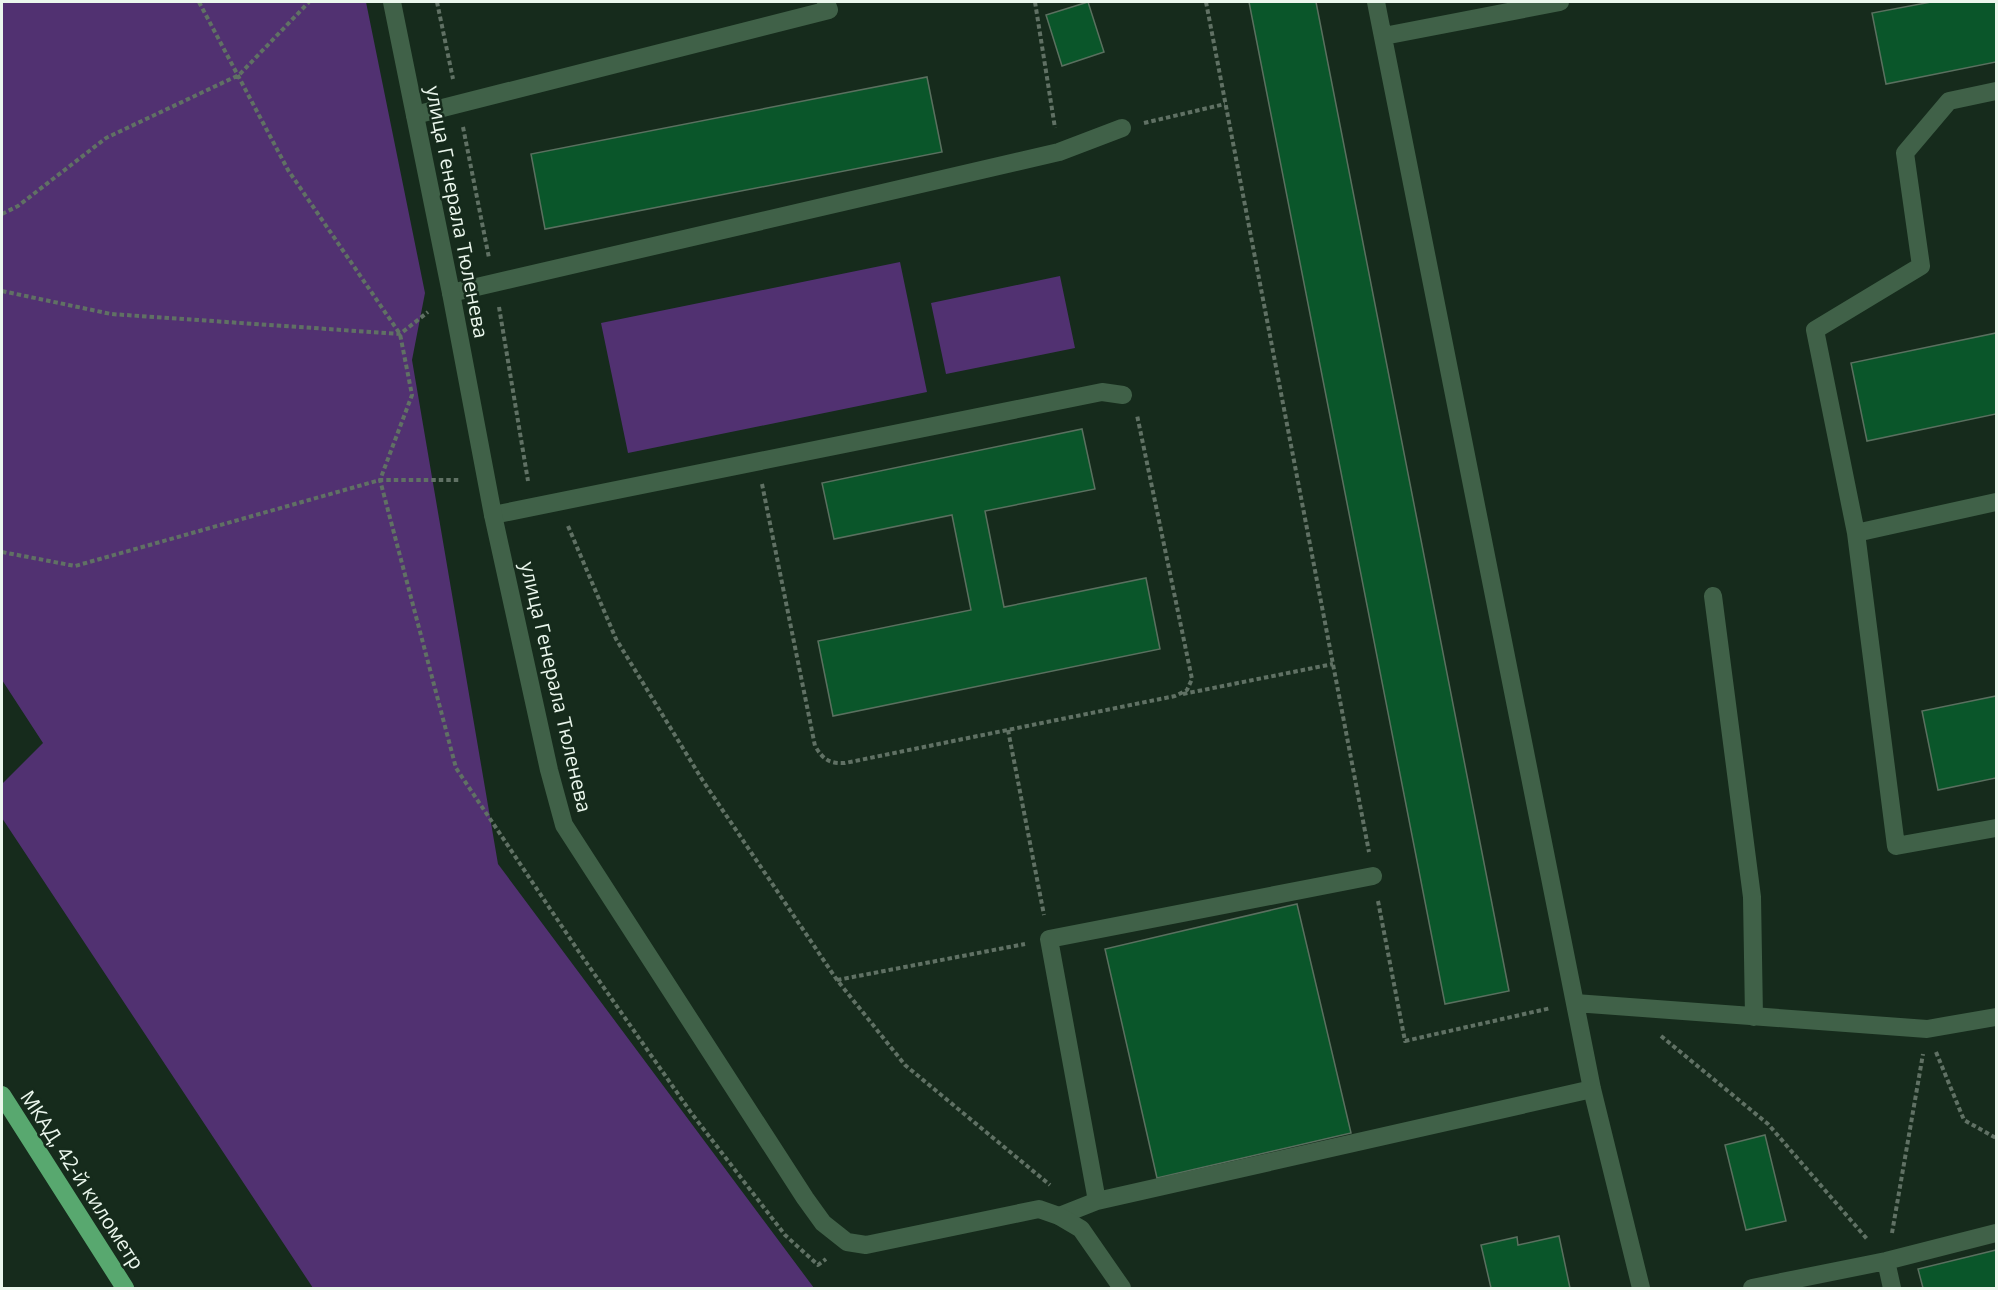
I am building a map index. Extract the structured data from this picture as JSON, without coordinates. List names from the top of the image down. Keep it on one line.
{"streets":{"highway":["МКАД, 42-й километр"],"street":["улица Генерала Тюленева"]}}
